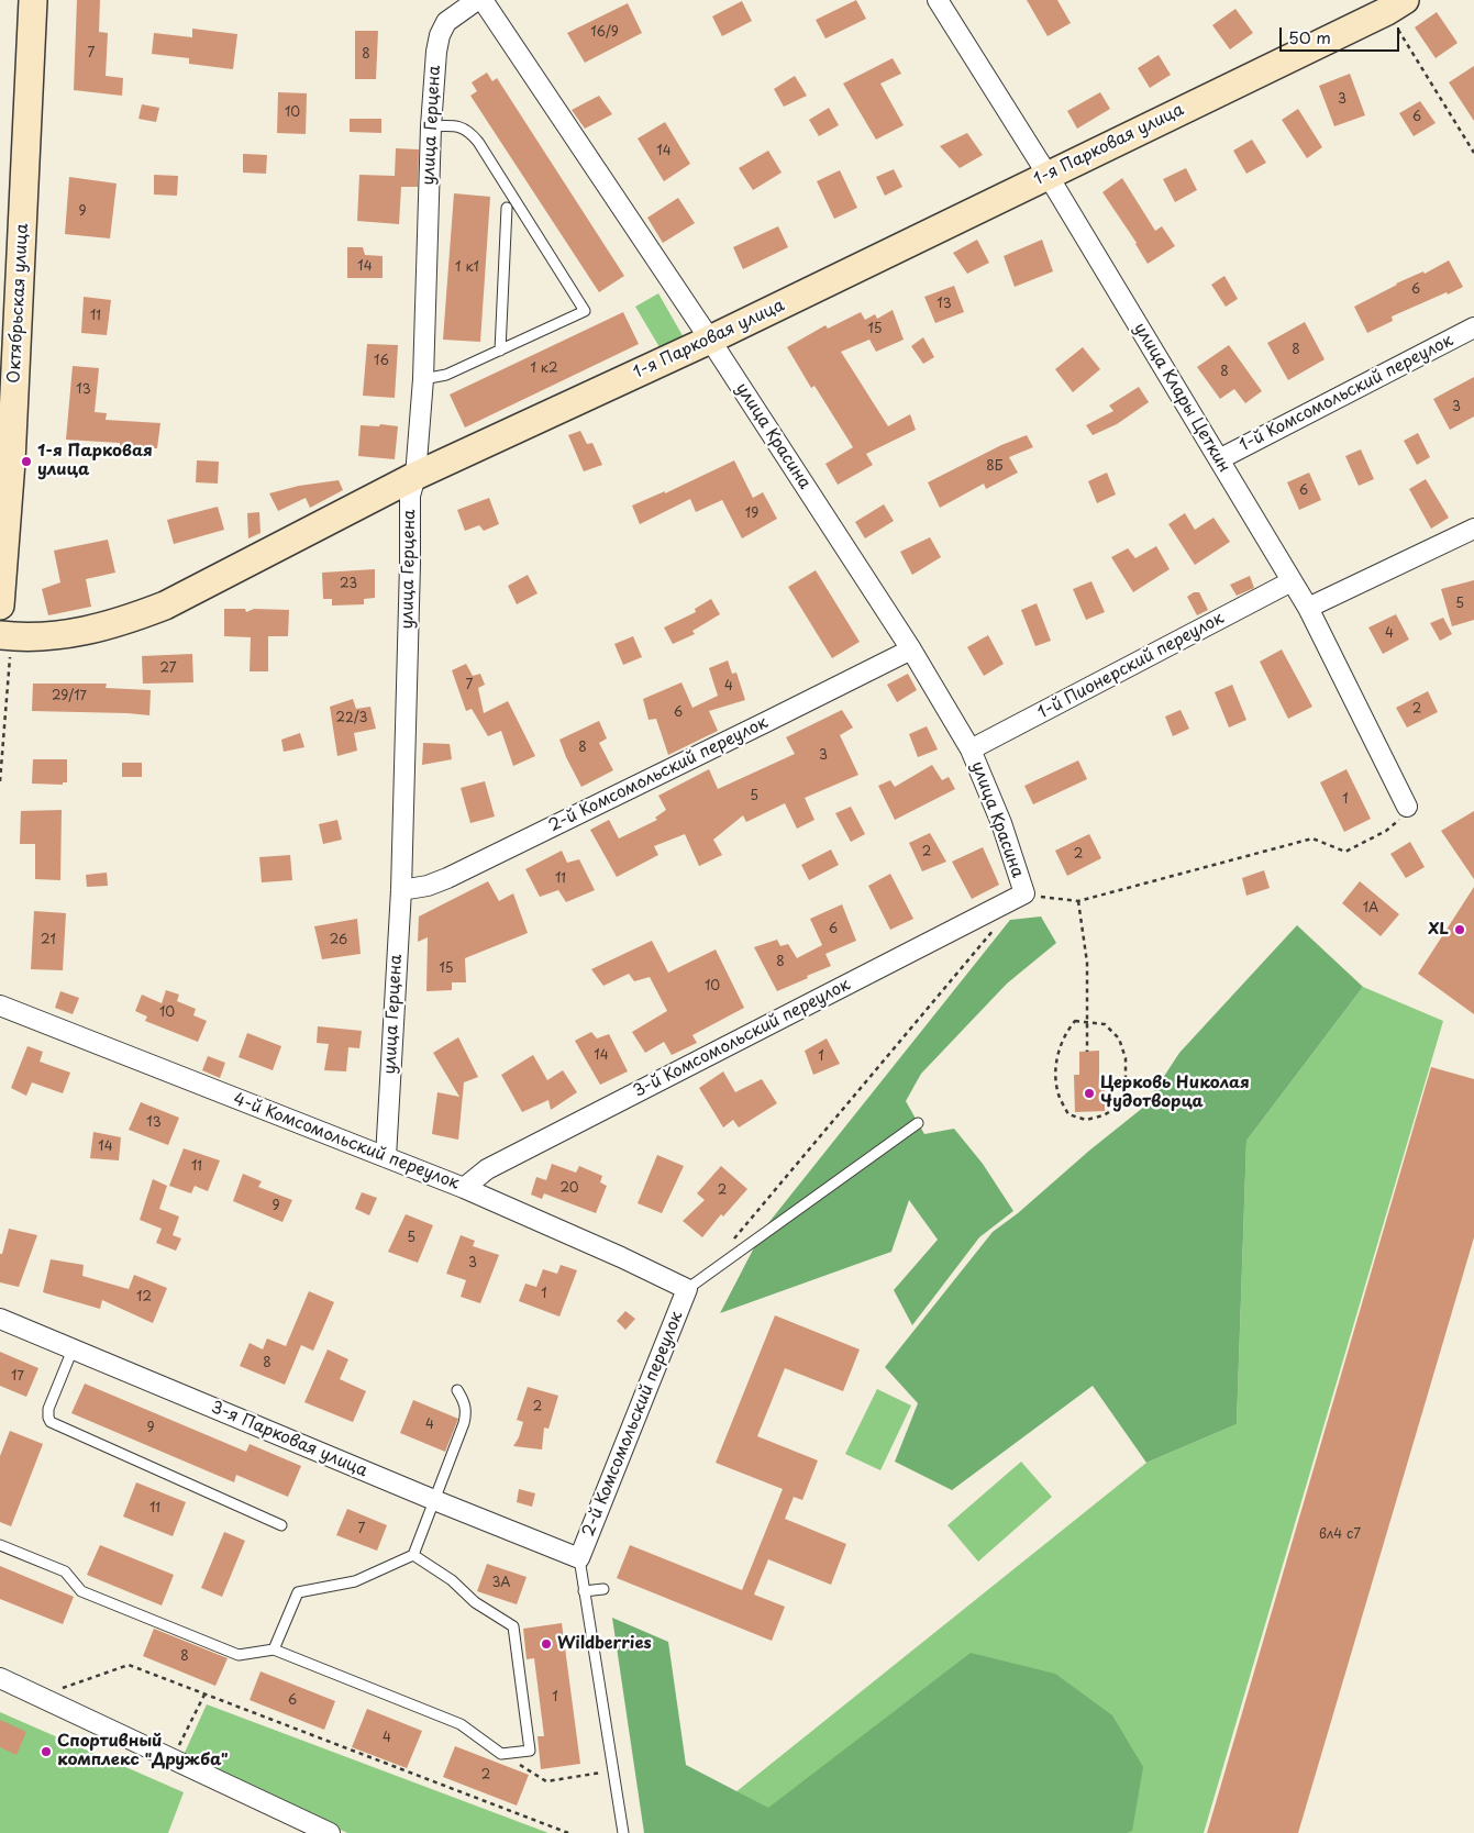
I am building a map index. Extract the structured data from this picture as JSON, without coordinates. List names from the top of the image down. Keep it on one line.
{"streets":{"street":["улица Герцена","1-я Парковая улица","Октябрьская улица","1-й Комсомольский переулок","улица Клары Цеткин","улица Красина","1-й Пионерский переулок","2-й Комсомольский переулок","3-й Комсомольский переулок","4-й Комсомольский переулок","3-я Парковая улица"]},"crossings":[["улица Герцена","1-я Парковая улица"],["улица Герцена","2-й Комсомольский переулок"],["улица Герцена","4-й Комсомольский переулок"],["1-я Парковая улица","улица Клары Цеткин"],["1-я Парковая улица","улица Красина"],["1-й Комсомольский переулок","улица Клары Цеткин"],["улица Клары Цеткин","1-й Пионерский переулок"],["улица Красина","1-й Пионерский переулок"],["улица Красина","2-й Комсомольский переулок"],["улица Красина","3-й Комсомольский переулок"],["2-й Комсомольский переулок","4-й Комсомольский переулок"],["2-й Комсомольский переулок","3-я Парковая улица"],["3-й Комсомольский переулок","4-й Комсомольский переулок"]],"places":["1-я Парковая улица","XL","Церковь Николая Чудотворца","Wildberries","Спортивный комплекс \"Дружба\""],"house_numbers":["16/9","7","8","3","10","6","14","9","14","1 к1","6","13","11","15","8","16","1 к2","8","13","3","8Б","6","19","23","5","4","27","7","4","29/17","2","6","22/3","8","3","5","1","2","2","11","1А","6","21","26","8","15","10","10","14","1","13","14","11","20","2","9","5","3","1","12","8","17","2","4","9","11","7","вл4 с7","3А","8","1","6","4","2"],"scale_bar":"50 m"}
